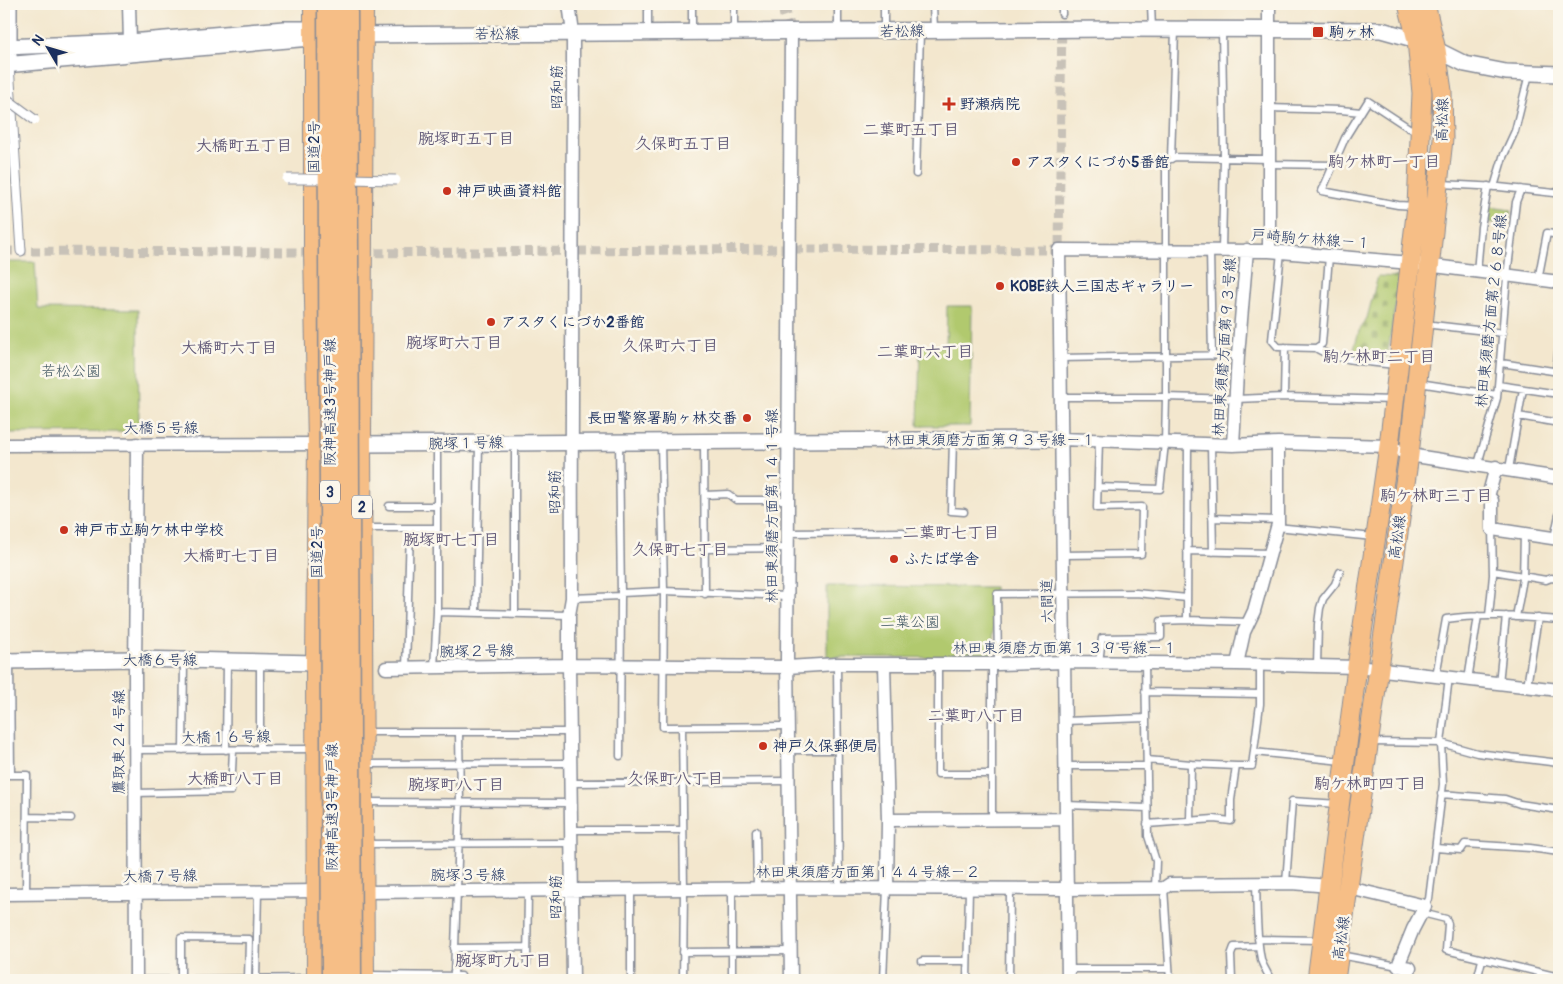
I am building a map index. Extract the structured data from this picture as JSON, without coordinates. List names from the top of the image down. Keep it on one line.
{"streets":{"highway":["国道2号","阪神高速3号神戸線","3","2"],"main road":["高松線"],"street":["若松線","昭和筋","戸崎駒ケ林線－１","林田東須磨方面第９３号線","大橋５号線","林田東須磨方面第９３号線－１","腕塚１号線","林田東須磨方面第１４１号線","六間道","林田東須磨方面第１３９号線－１","腕塚２号線","大橋６号線","鷹取東２４号線","林田東須磨方面第１４４号線－２","腕塚３号線","大橋７号線"],"lane":["林田東須磨方面第２６８号線","大橋１６号線"]},"crossings":[["若松線","昭和筋"],["若松線","高松線"],["若松線","国道2号"],["若松線","林田東須磨方面第１４１号線"],["若松線","2"],["昭和筋","林田東須磨方面第９３号線－１"],["昭和筋","腕塚１号線"],["昭和筋","林田東須磨方面第１３９号線－１"],["昭和筋","腕塚２号線"],["昭和筋","林田東須磨方面第１４４号線－２"],["昭和筋","腕塚３号線"],["高松線","戸崎駒ケ林線－１"],["高松線","林田東須磨方面第９３号線－１"],["高松線","林田東須磨方面第１３９号線－１"],["高松線","林田東須磨方面第１４４号線－２"],["国道2号","阪神高速3号神戸線"],["国道2号","大橋５号線"],["国道2号","大橋６号線"],["国道2号","大橋１６号線"],["国道2号","大橋７号線"],["戸崎駒ケ林線－１","林田東須磨方面第２６８号線"],["戸崎駒ケ林線－１","林田東須磨方面第９３号線"],["戸崎駒ケ林線－１","六間道"],["林田東須磨方面第２６８号線","林田東須磨方面第９３号線－１"],["林田東須磨方面第９３号線","林田東須磨方面第９３号線－１"],["阪神高速3号神戸線","2"],["大橋５号線","鷹取東２４号線"],["林田東須磨方面第９３号線－１","腕塚１号線"],["林田東須磨方面第９３号線－１","林田東須磨方面第１４１号線"],["林田東須磨方面第９３号線－１","六間道"],["腕塚１号線","2"],["林田東須磨方面第１４１号線","林田東須磨方面第１３９号線－１"],["林田東須磨方面第１４１号線","林田東須磨方面第１４４号線－２"],["2","腕塚３号線"],["六間道","林田東須磨方面第１３９号線－１"],["六間道","林田東須磨方面第１４４号線－２"],["林田東須磨方面第１３９号線－１","腕塚２号線"],["大橋６号線","鷹取東２４号線"],["大橋１６号線","鷹取東２４号線"],["鷹取東２４号線","大橋７号線"],["林田東須磨方面第１４４号線－２","腕塚３号線"]],"districts":["二葉町五丁目","腕塚町五丁目","久保町五丁目","大橋町五丁目","駒ケ林町一丁目","腕塚町六丁目","久保町六丁目","大橋町六丁目","二葉町六丁目","駒ケ林町二丁目","駒ケ林町三丁目","二葉町七丁目","腕塚町七丁目","久保町七丁目","大橋町七丁目","二葉町八丁目","大橋町八丁目","久保町八丁目","駒ケ林町四丁目","腕塚町八丁目","腕塚町九丁目"],"parks":["若松公園","二葉公園"],"places":{"transit":["駒ヶ林"],"health":["野瀬病院"],"other":["アスタくにづか5番館","神戸映画資料館","KOBE鉄人三国志ギャラリー","アスタくにづか2番館","長田警察署駒ヶ林交番","神戸市立駒ケ林中学校","ふたば学舎","神戸久保郵便局"]},"north":"top left"}
